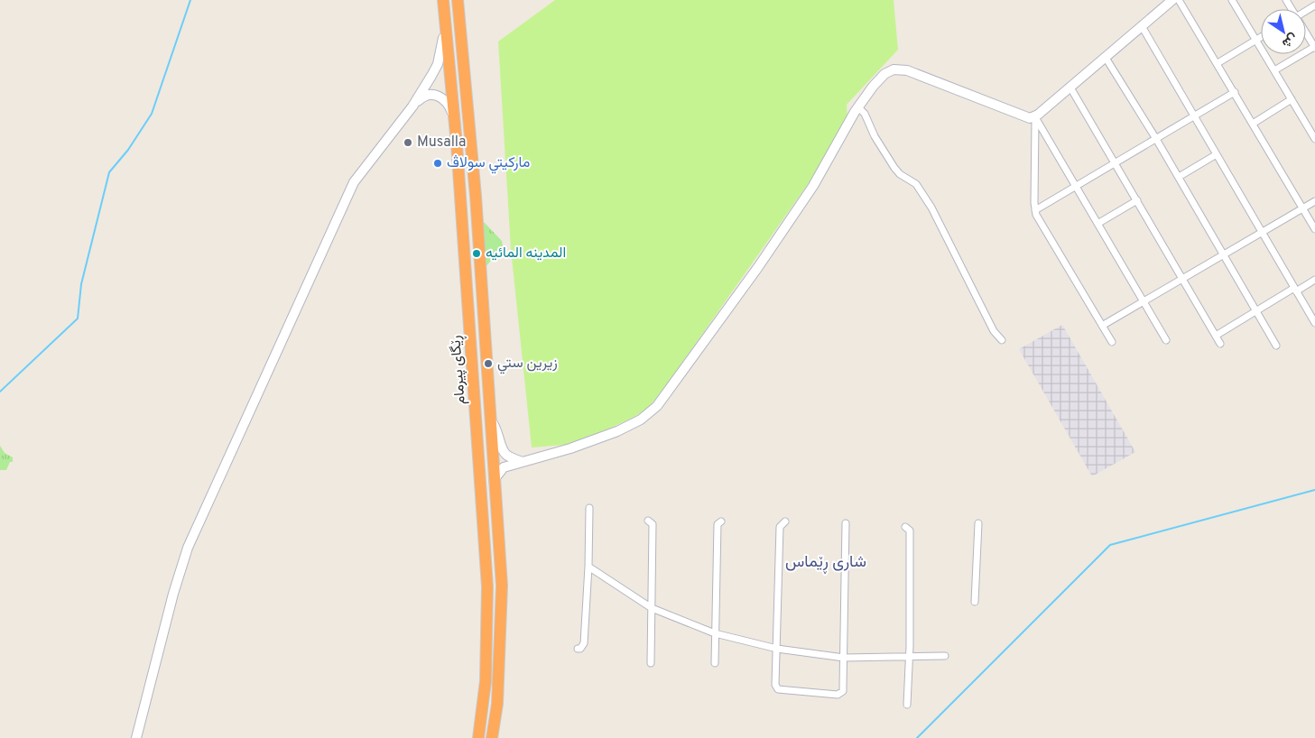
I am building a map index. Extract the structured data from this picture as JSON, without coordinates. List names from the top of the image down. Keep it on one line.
{"streets":{"highway":["ڕێگای پیرمام"]},"districts":["شاری ڕێماس"],"places":["Musalla","ماركيتي سولاڤ","المدينه المائيه","زيرين ستي"],"north":"bottom right"}
